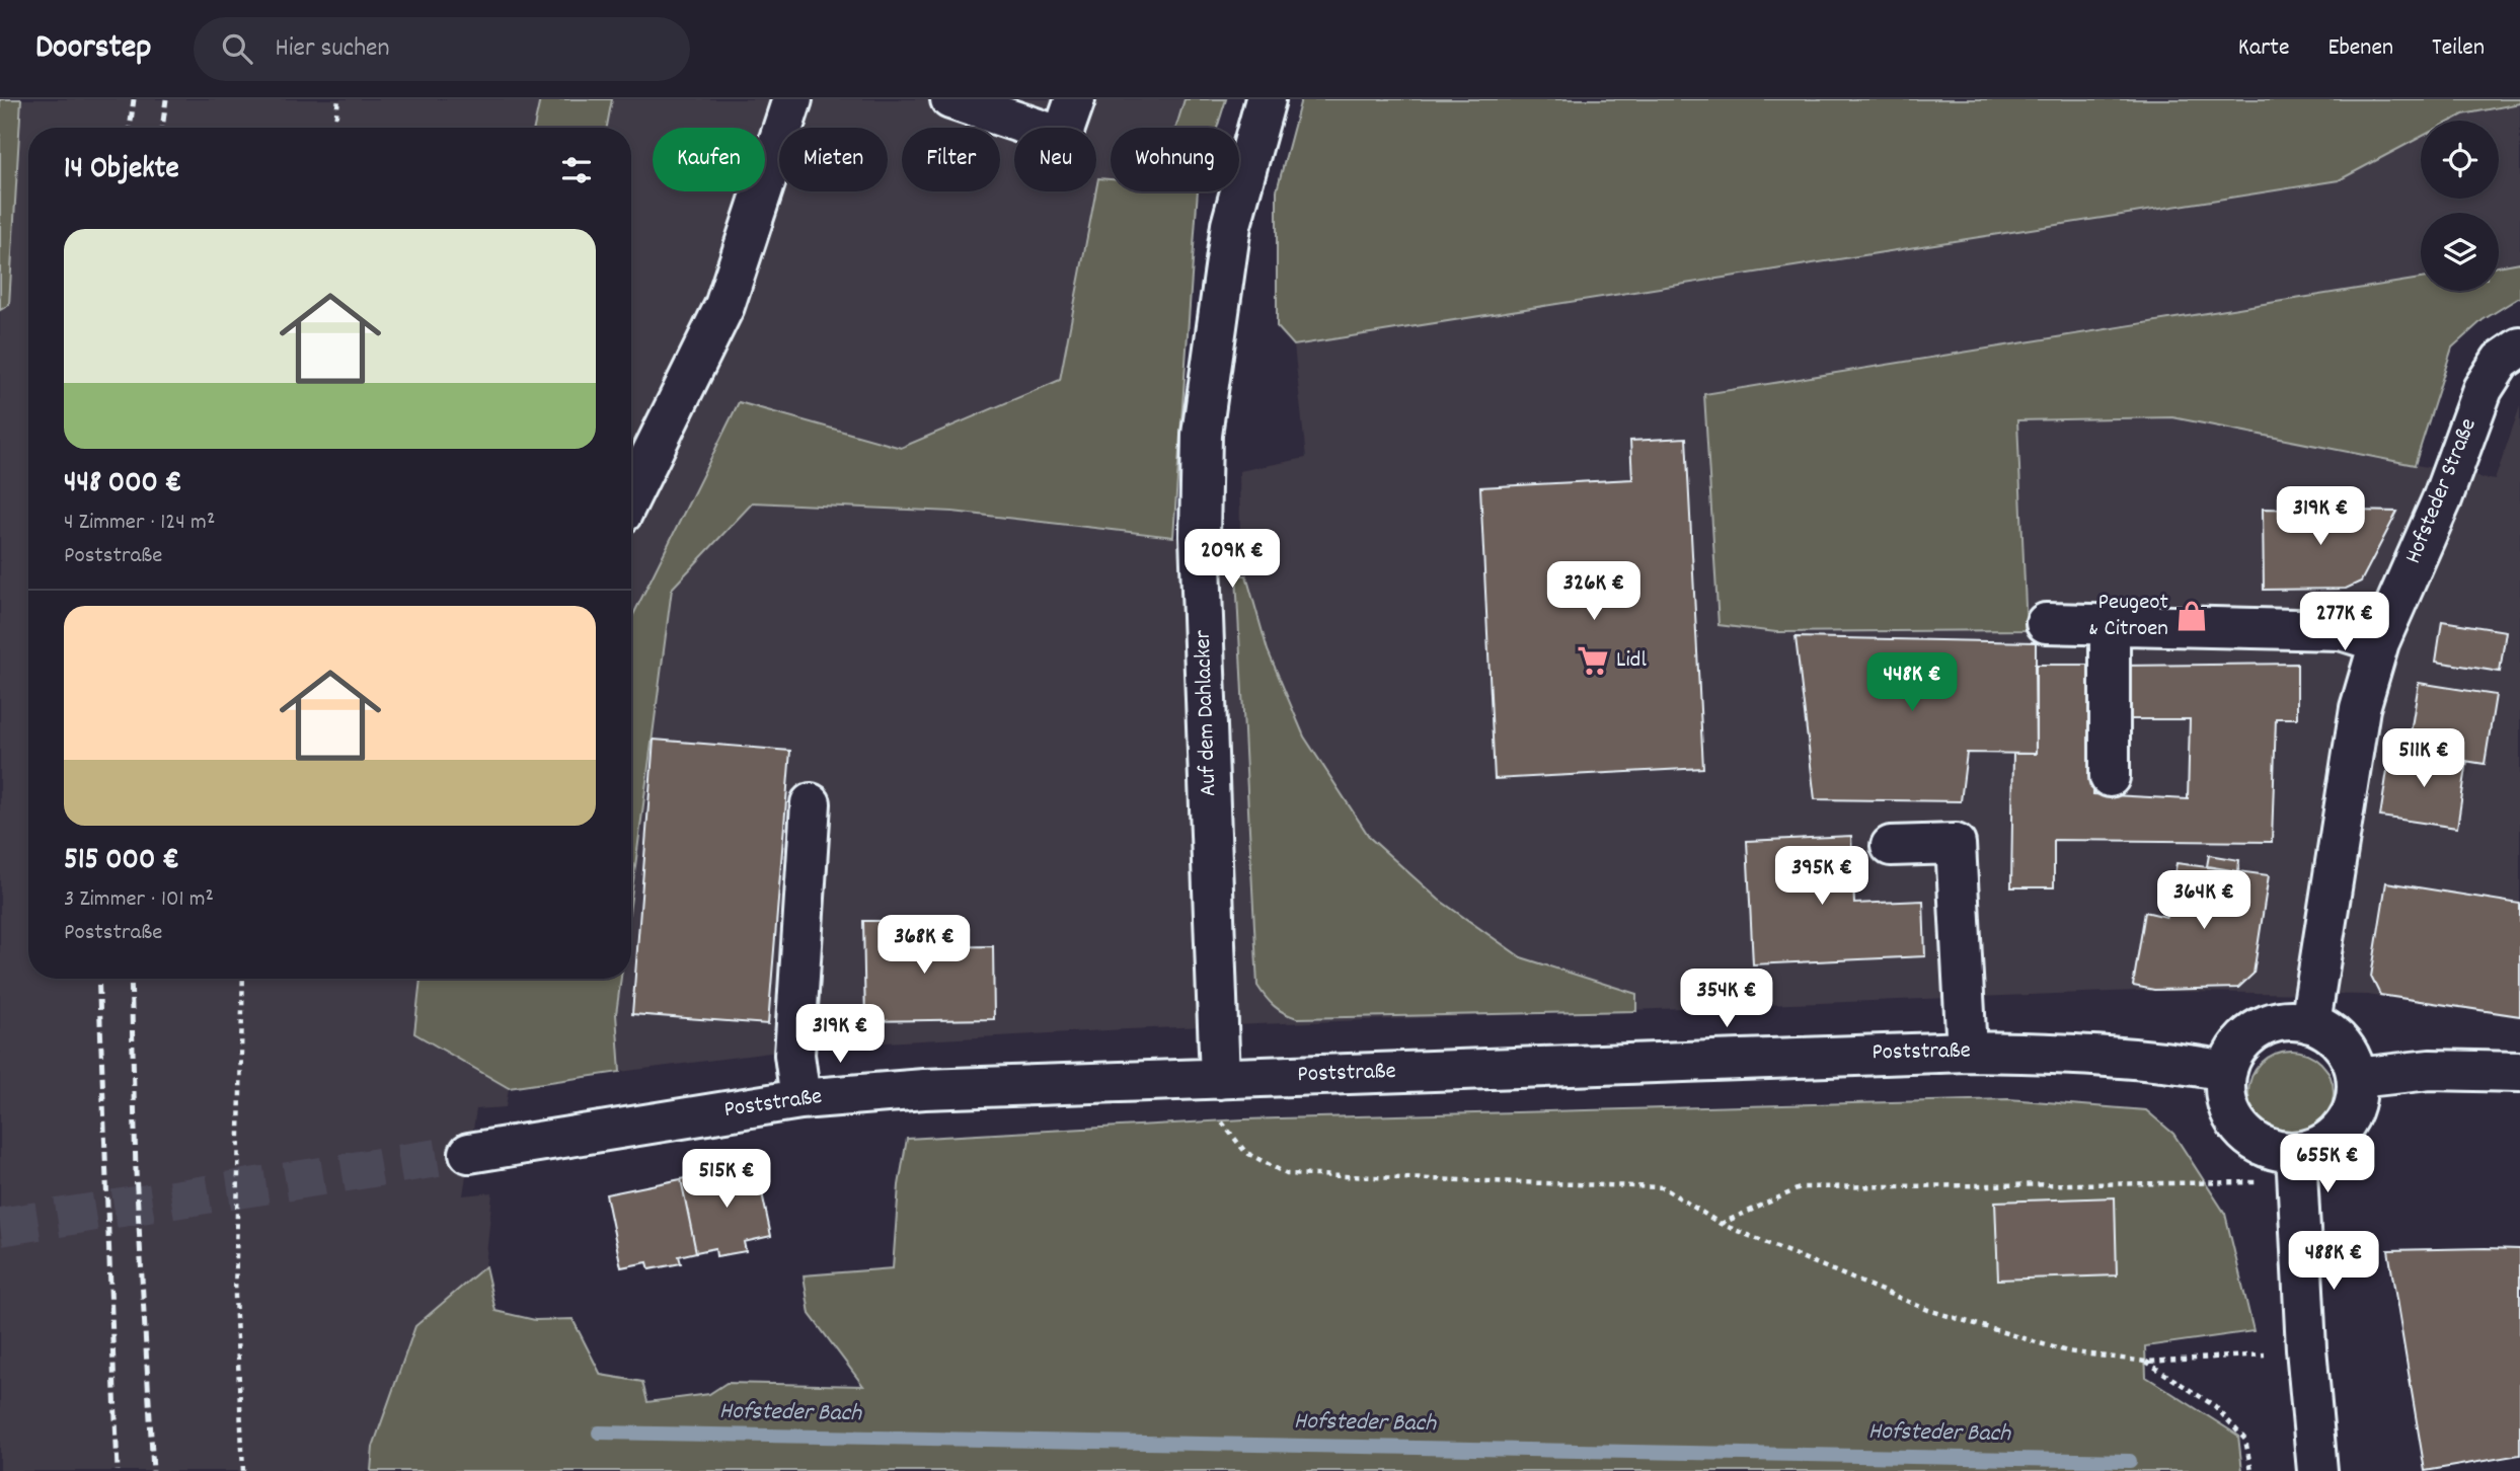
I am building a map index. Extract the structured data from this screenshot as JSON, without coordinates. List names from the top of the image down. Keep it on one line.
{"streets":{"street":["Hofsteder Straße","Auf dem Dahlacker","Poststraße"]},"crossings":[["Hofsteder Straße","Poststraße"],["Auf dem Dahlacker","Poststraße"]],"water":["Hofsteder Bach"],"places":{"shop":["Peugeot & Citroen"],"supermarket":["Lidl"]},"page":{"header":"Doorstep","search":"Hier suchen","nav":["Karte","Ebenen","Teilen"],"chip":["Kaufen","Mieten","Filter","Neu","Wohnung"],"heading":"14 Objekte","list":[{"name":"448 000 €","note":"4 Zimmer · 124 m² · Poststraße"},{"name":"515 000 €","note":"3 Zimmer · 101 m² · Poststraße"}],"price":["319K €","209K €","326K €","277K €","448K €","511K €","395K €","364K €","368K €","354K €","319K €","655K €","515K €","488K €"]}}
